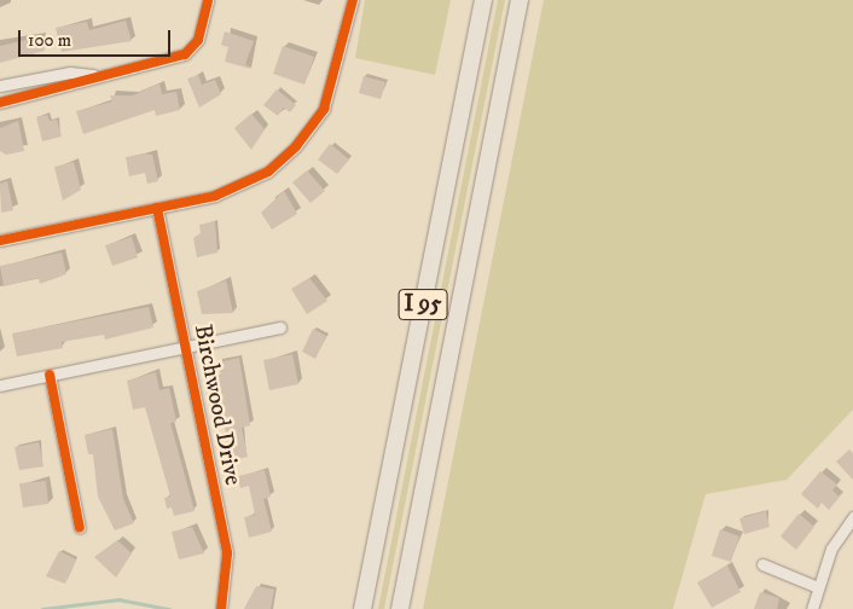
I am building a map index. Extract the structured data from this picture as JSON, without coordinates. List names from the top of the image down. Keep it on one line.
{"streets":{"highway":["I 95"],"street":["Birchwood Drive"]},"scale_bar":"100 m"}
